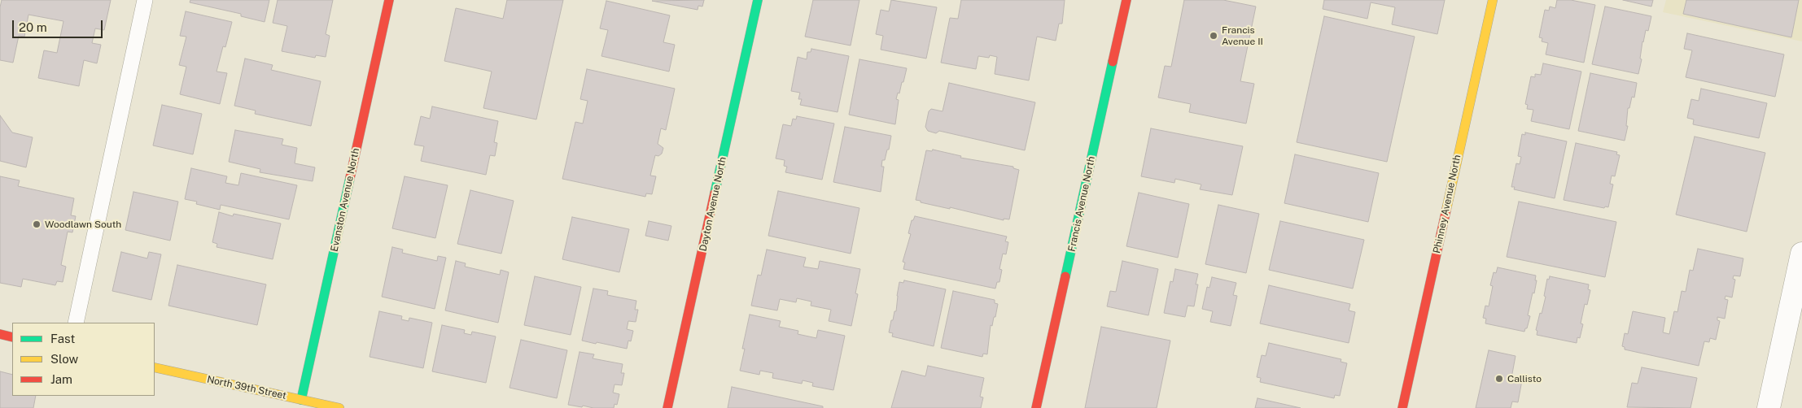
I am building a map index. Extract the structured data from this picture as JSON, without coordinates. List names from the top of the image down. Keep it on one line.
{"streets":{"street":["Evanston Avenue North","Dayton Avenue North","Francis Avenue North","Phinney Avenue North","North 39th Street"]},"crossings":[["Evanston Avenue North","North 39th Street"]],"places":["Francis Avenue II","Woodlawn South","Callisto"],"legend":["Fast","Slow","Jam"],"scale_bar":"20 m"}
